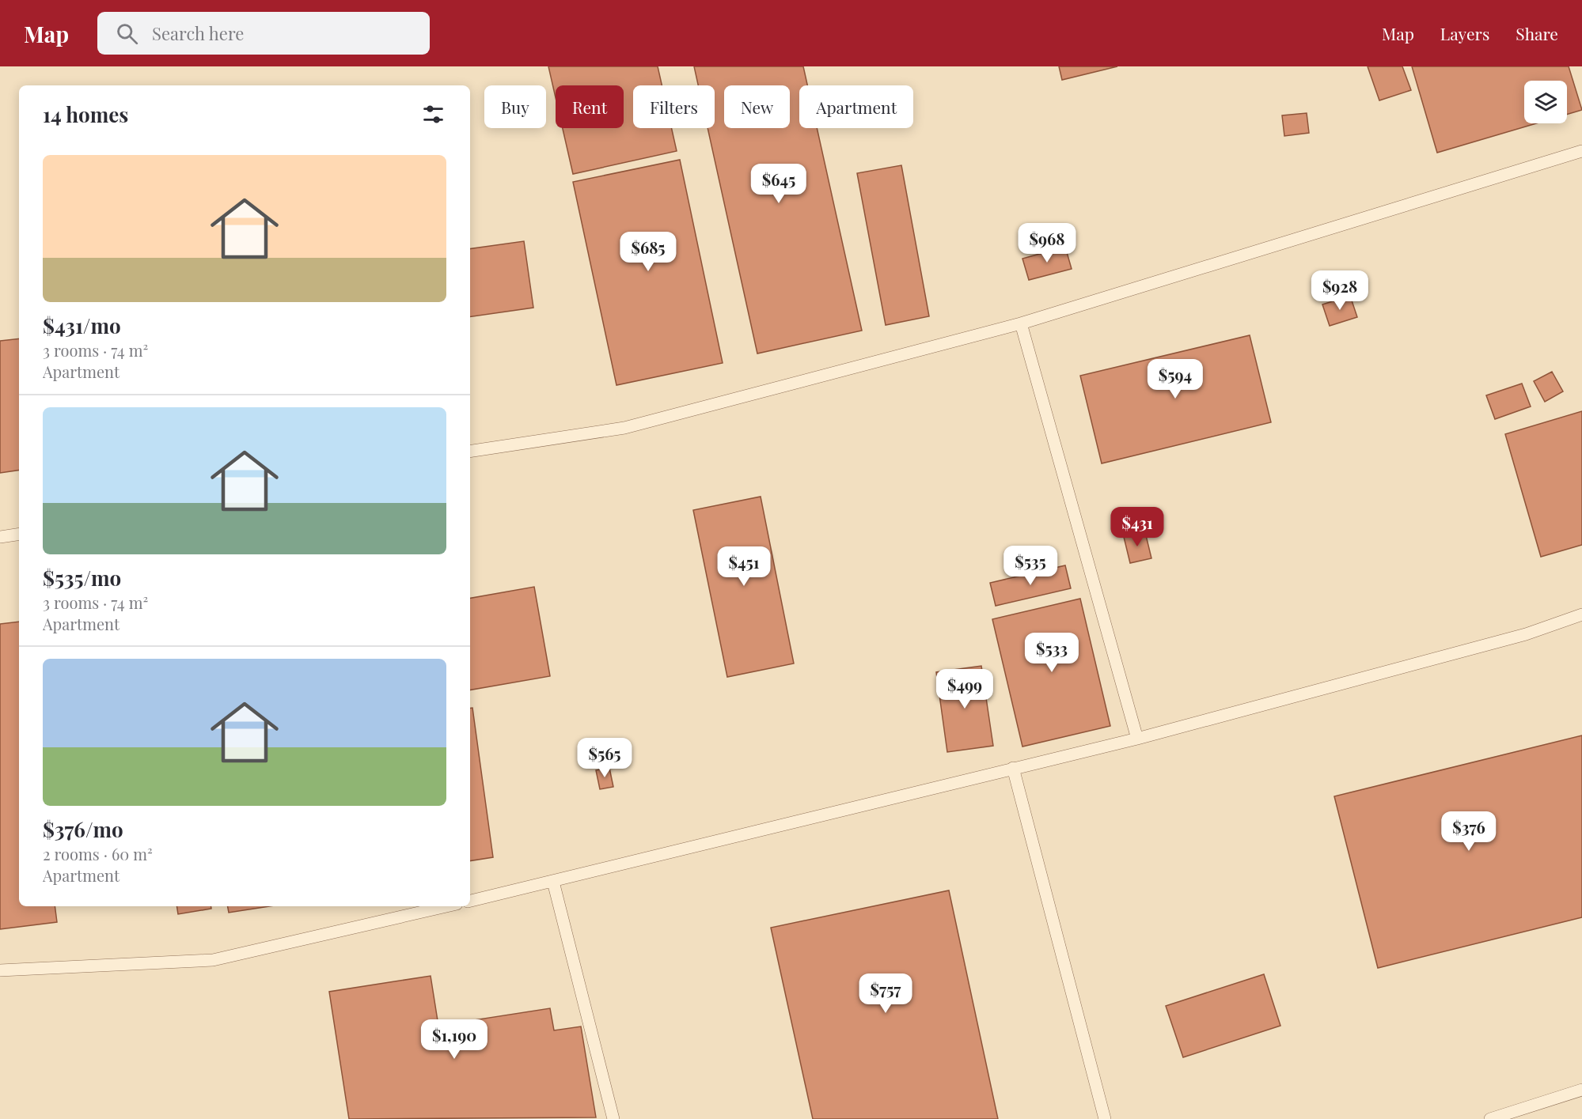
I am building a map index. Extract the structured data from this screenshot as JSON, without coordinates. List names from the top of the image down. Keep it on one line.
{"page":{"header":"Map","search":"Search here","nav":["Map","Layers","Share"],"chip":["Buy","Rent","Filters","New","Apartment"],"heading":"14 homes","list":[{"name":"$431/mo","note":"3 rooms · 74 m² · Apartment"},{"name":"$535/mo","note":"3 rooms · 74 m² · Apartment"},{"name":"$376/mo","note":"2 rooms · 60 m² · Apartment"}],"price":["$645","$968","$685","$928","$594","$431","$535","$451","$533","$499","$565","$376","$757","$1,190"]}}
